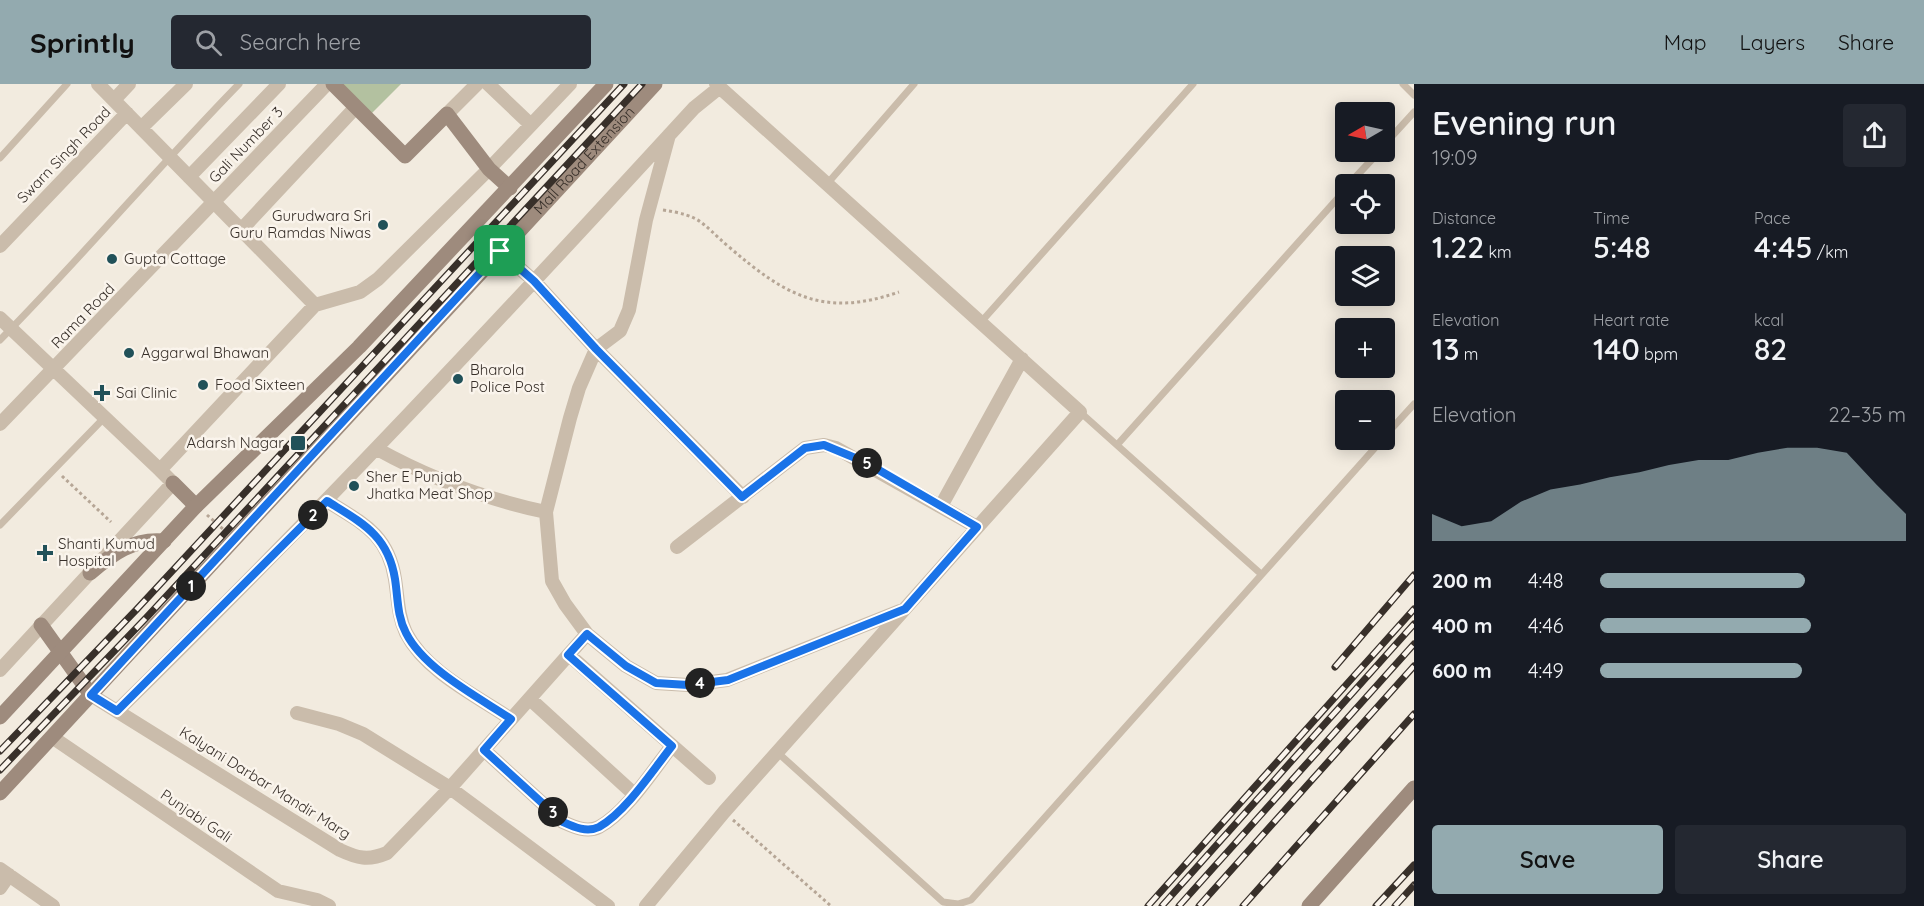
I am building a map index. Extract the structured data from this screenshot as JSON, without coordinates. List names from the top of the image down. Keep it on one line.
{"streets":{"main road":["Mall Road Extension"],"street":["Gali Number 3","Swarn Singh Road","Rama Road","Kalyani Darbar Mandir Marg","Punjabi Gali"]},"crossings":[["Gali Number 3","Rama Road"],["Mall Road Extension","Kalyani Darbar Mandir Marg"],["Mall Road Extension","Punjabi Gali"]],"places":{"other":["Gurudwara Sri Guru Ramdas Niwas","Gupta Cottage","Aggarwal Bhawan","Bharola Police Post","Food Sixteen","Sher E Punjab Jhatka Meat Shop"],"health":["Sai Clinic","Shanti Kumud Hospital"],"transit":["Adarsh Nagar"]},"north":"left","page":{"header":"Sprintly","search":"Search here","nav":["Map","Layers","Share"],"heading":["Evening run","19:09"],"map_buttons":["+","−"],"stats":[["Distance","1.22 km"],["Time","5:48"],["Pace","4:45 /km"],["Elevation","13 m"],["Heart rate","140 bpm"],["kcal","82"]],"chart":["Elevation","22–35 m"],"pins":["5","2","1","4","3"],"list":[{"name":"200 m","note":"4:48"},{"name":"400 m","note":"4:46"},{"name":"600 m","note":"4:49"}],"buttons":["Save","Share"]}}
